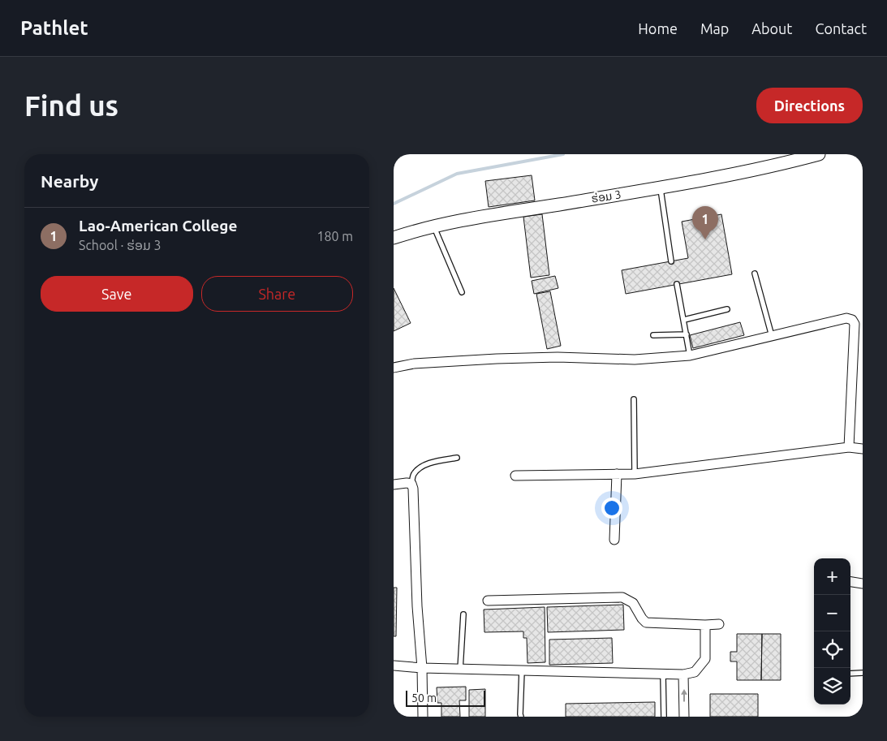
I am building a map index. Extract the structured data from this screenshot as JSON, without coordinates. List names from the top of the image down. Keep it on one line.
{"streets":{"street":["ຮ່ອມ 3"]},"scale_bar":"50 m","page":{"header":"Pathlet","nav":["Home","Map","About","Contact"],"buttons":["Directions",["Save","Share"]],"title":"Find us","heading":"Nearby","pins":"1","list":[{"mark":"1","name":"Lao-American College","note":"School · ຮ່ອມ 3","value":"180 m"}],"map_buttons":["+","−"],"scale":"50 m"}}
